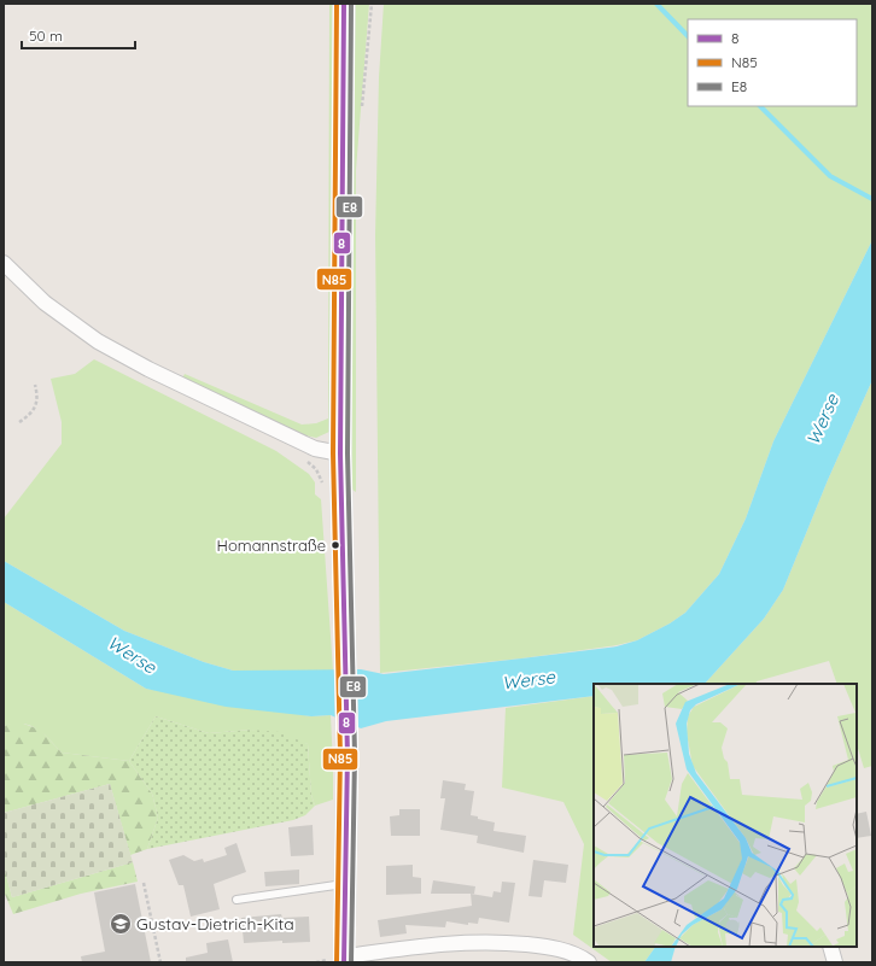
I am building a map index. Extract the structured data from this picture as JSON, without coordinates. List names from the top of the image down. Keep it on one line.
{"water":["Werse"],"places":{"other":["Homannstraße"],"school or university":["Gustav-Dietrich-Kita"]},"lines":["transit line 8","transit line N85","transit line E8"],"legend":["8","N85","E8"],"scale_bar":"50 m"}
